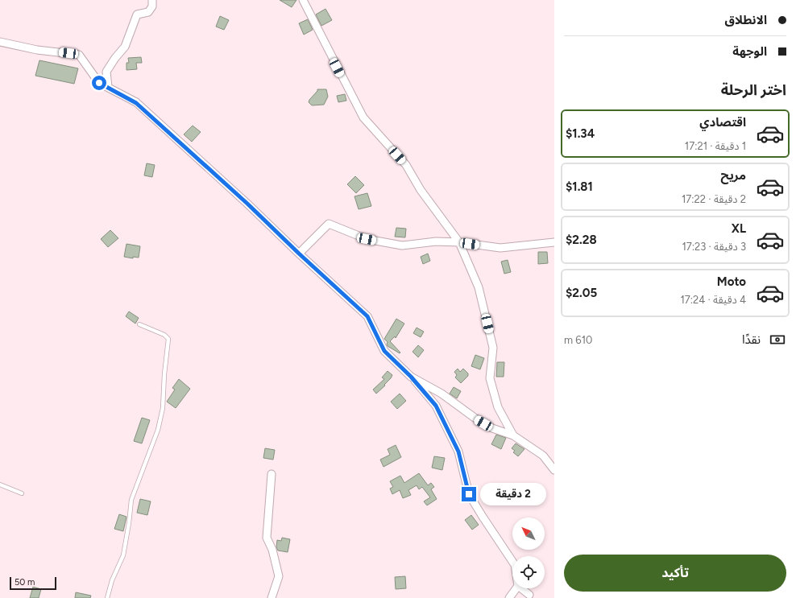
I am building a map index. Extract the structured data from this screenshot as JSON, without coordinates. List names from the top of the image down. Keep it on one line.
{"scale_bar":"50 m","north":"top left","page":{"banner":["الانطلاق","الوجهة"],"heading":"اختر الرحلة","list":[{"name":"اقتصادي","note":"1 دقيقة · 17:21","value":"$1.34"},{"name":"مريح","note":"2 دقيقة · 17:22","value":"$1.81"},{"name":"XL","note":"3 دقيقة · 17:23","value":"$2.28"},{"name":"Moto","note":"4 دقيقة · 17:24","value":"$2.05"}],"pay":["نقدًا","610 m"],"bubble":"2 دقيقة","buttons":"تأكيد","scale":"50 m"}}
